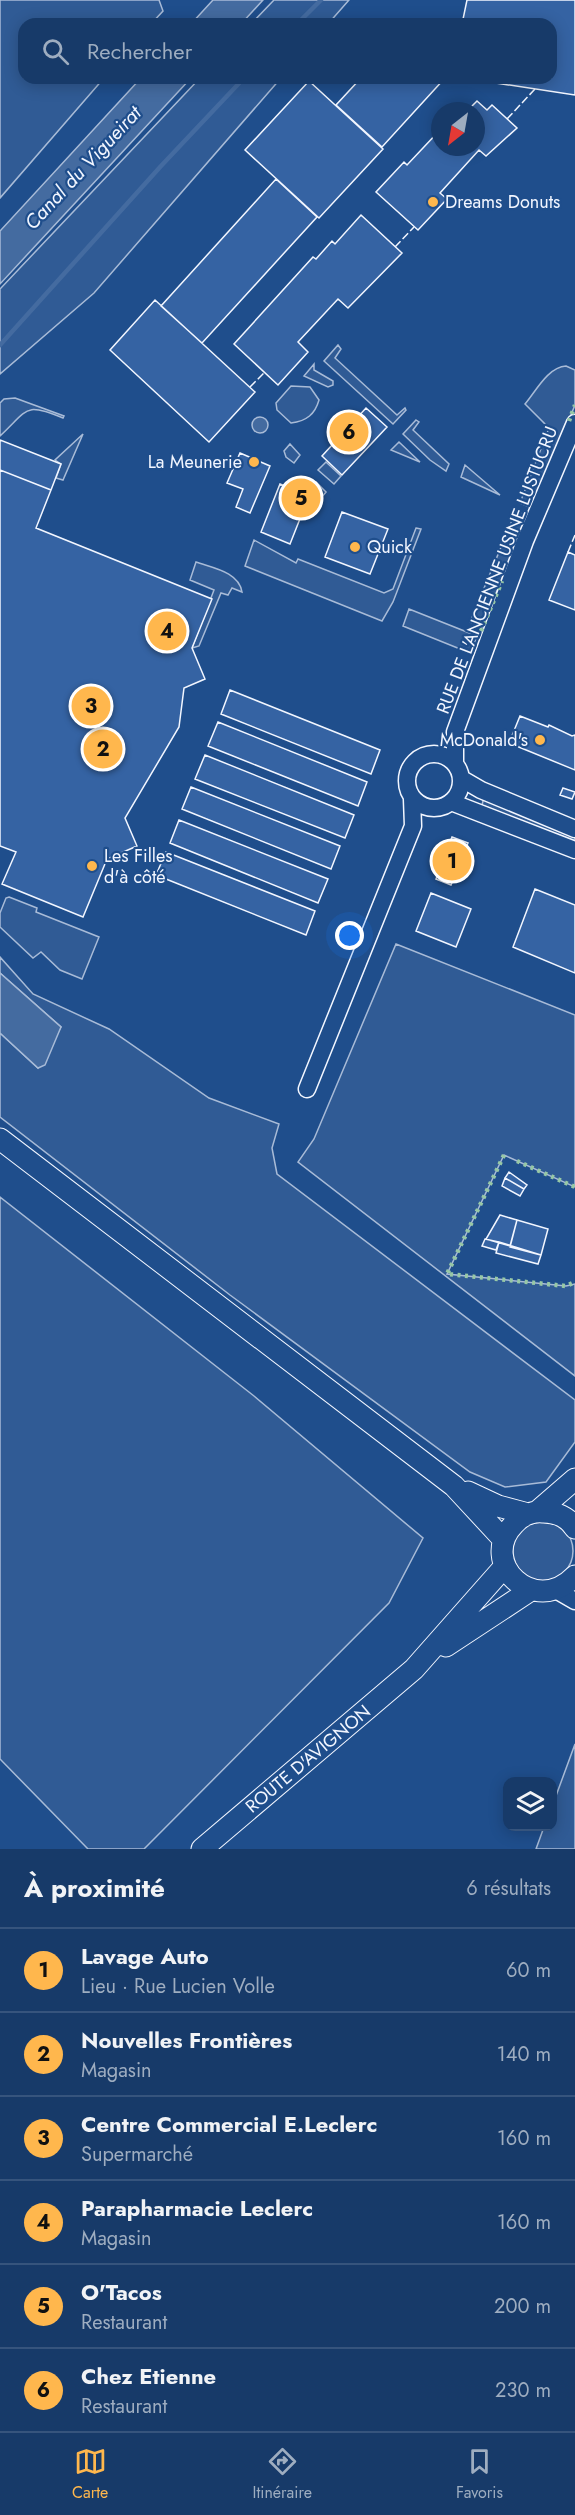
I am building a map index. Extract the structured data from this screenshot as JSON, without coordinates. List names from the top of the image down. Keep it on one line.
{"streets":{"main road":["ROUTE D'AVIGNON"],"street":["RUE DE L'ANCIENNE USINE LUSTUCRU"]},"water":["Canal du Vigueirat"],"places":["Dreams Donuts","La Meunerie","Quick","McDonald's","Les Filles d'à côté"],"north":"bottom left","page":{"search":"Rechercher","pins":["6","5","4","3","2","1"],"heading":["À proximité","6 résultats"],"list":[{"mark":"1","name":"Lavage Auto","note":"Lieu · Rue Lucien Volle","value":"60 m"},{"mark":"2","name":"Nouvelles Frontières","note":"Magasin","value":"140 m"},{"mark":"3","name":"Centre Commercial E.Leclerc","note":"Supermarché","value":"160 m"},{"mark":"4","name":"Parapharmacie Leclerc","note":"Magasin","value":"160 m"},{"mark":"5","name":"O'Tacos","note":"Restaurant","value":"200 m"},{"mark":"6","name":"Chez Etienne","note":"Restaurant","value":"230 m"}],"nav":["Carte","Itinéraire","Favoris"]}}
